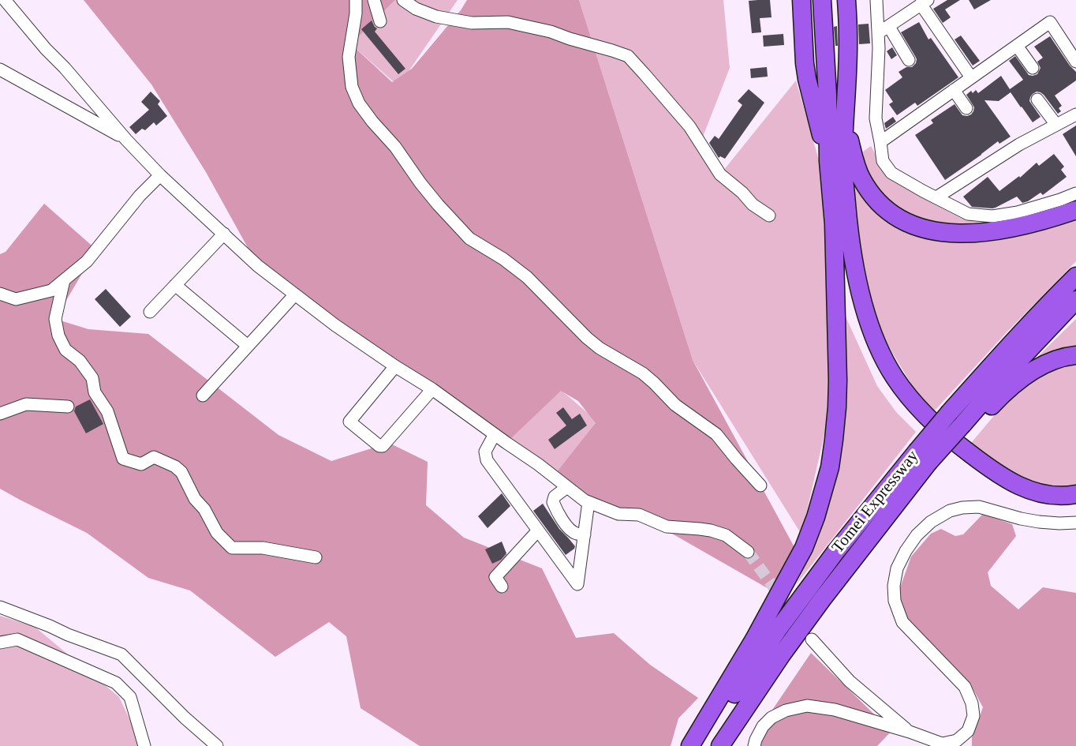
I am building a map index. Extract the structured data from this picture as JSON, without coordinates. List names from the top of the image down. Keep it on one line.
{"streets":{"highway":["Tomei Expressway"]}}
